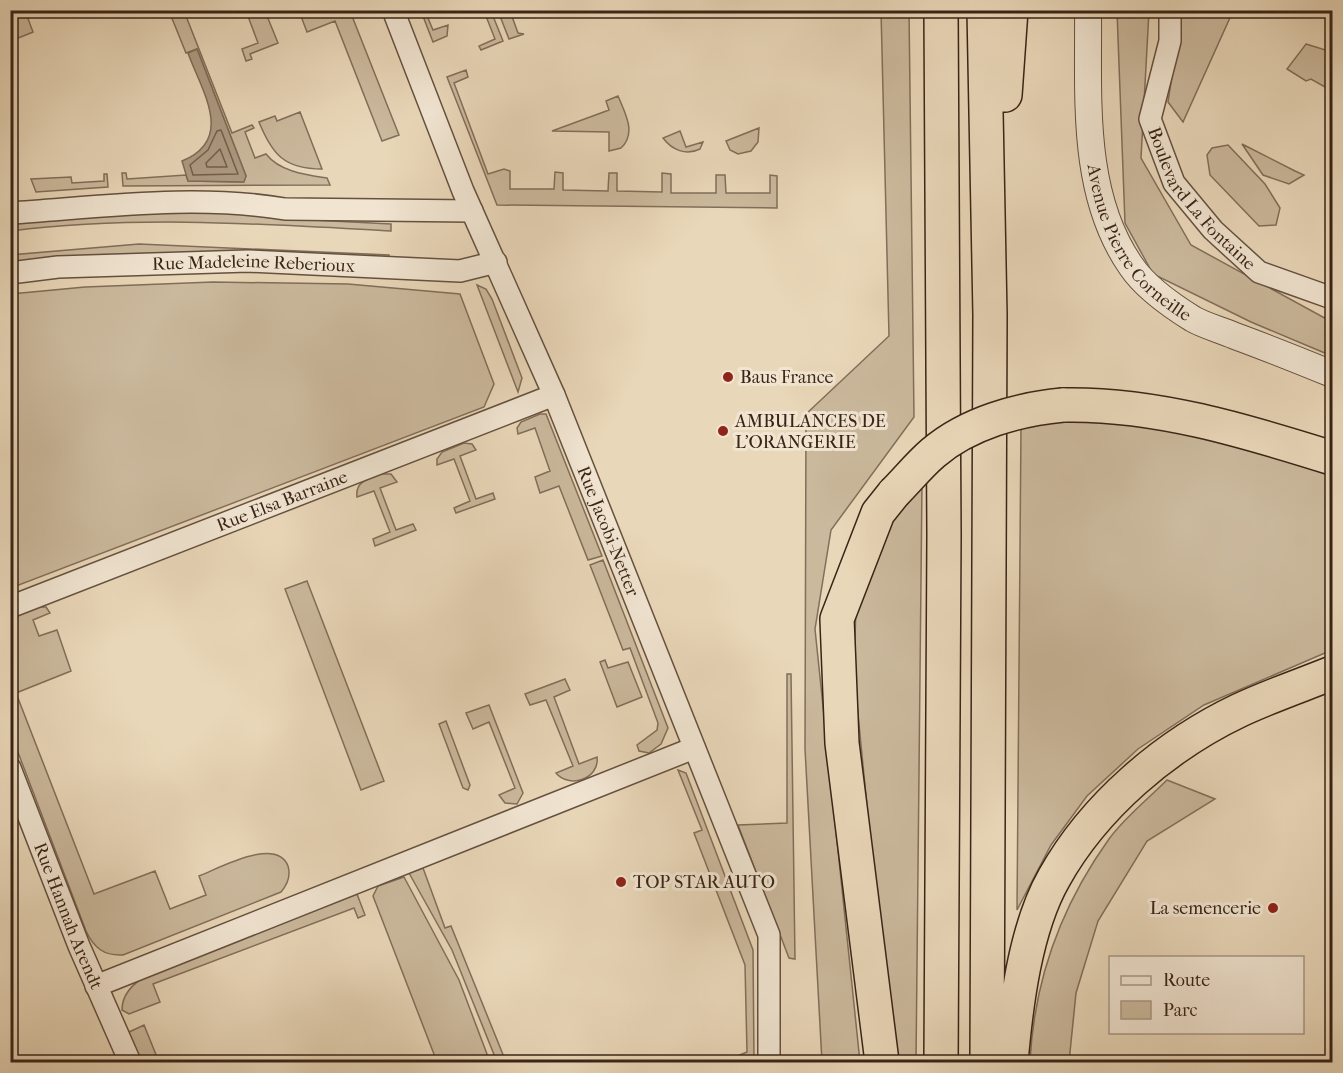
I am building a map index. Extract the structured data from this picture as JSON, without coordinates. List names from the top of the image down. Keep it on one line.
{"streets":{"street":["Boulevard La Fontaine","Avenue Pierre Corneille","Rue Madeleine Reberioux","Rue Elsa Barraine","Rue Jacobi-Netter","Rue Hannah Arendt"]},"crossings":[["Rue Madeleine Reberioux","Rue Jacobi-Netter"],["Rue Elsa Barraine","Rue Jacobi-Netter"]],"places":["Baus France","AMBULANCES DE L'ORANGERIE","TOP STAR AUTO","La semencerie"],"legend":["Route","Parc"]}
